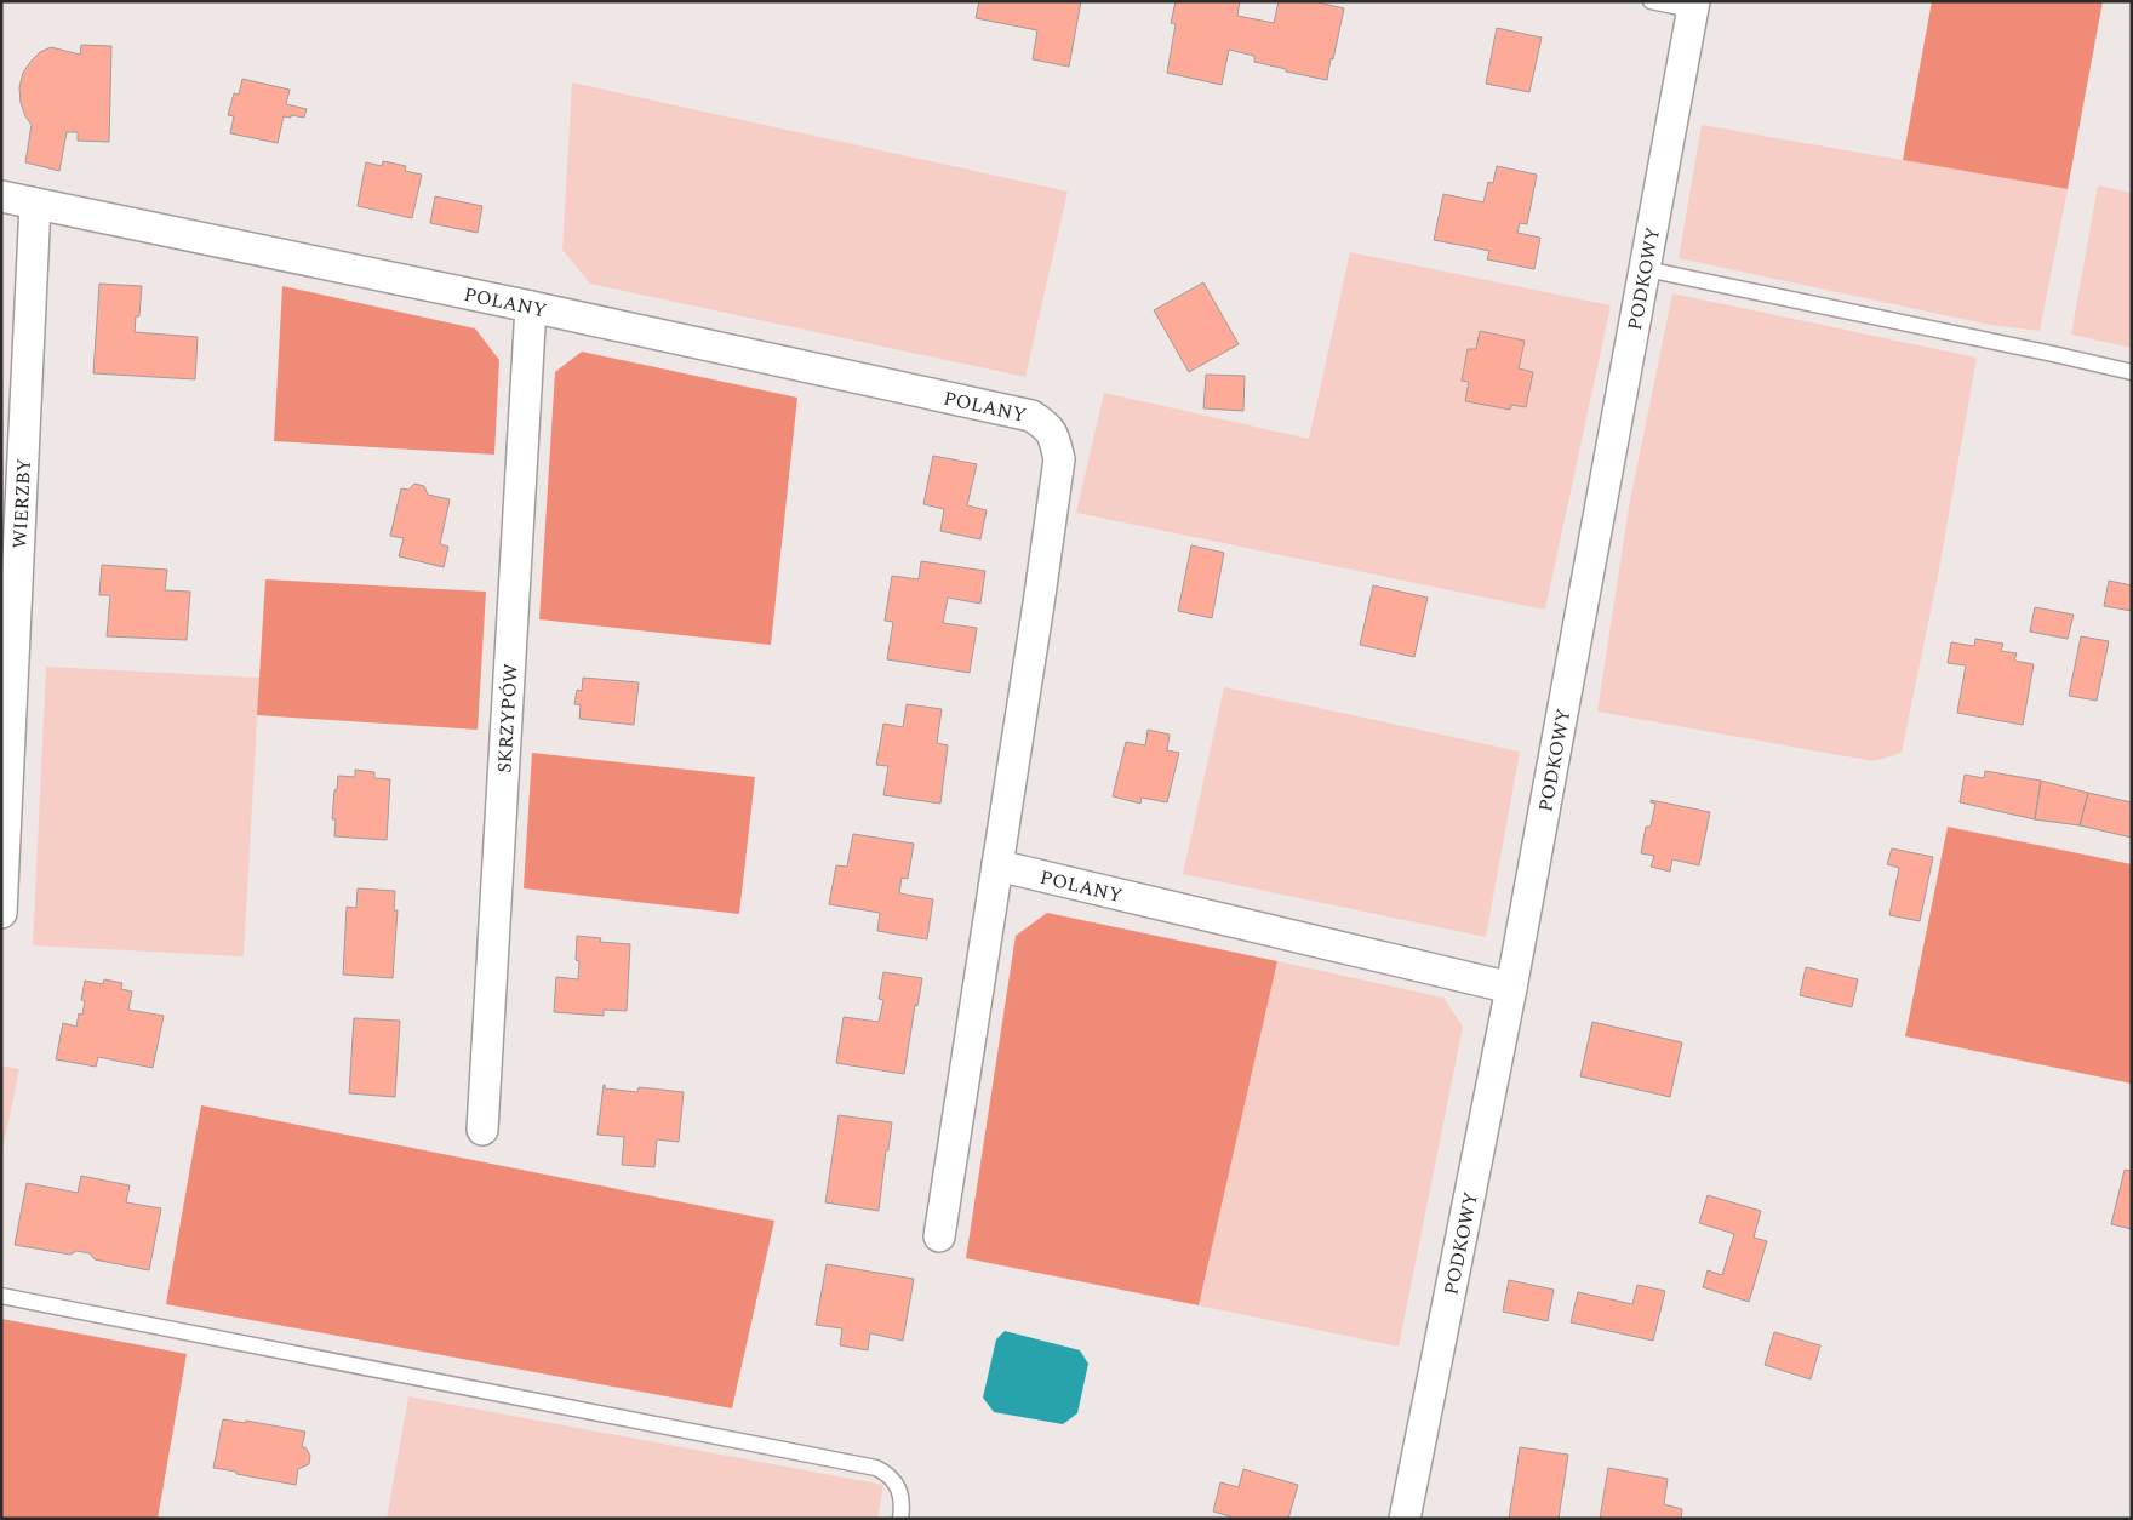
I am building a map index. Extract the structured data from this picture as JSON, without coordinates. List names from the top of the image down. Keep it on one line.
{"streets":{"street":["PODKOWY","POLANY","WIERZBY","SKRZYPÓW"]},"crossings":[["PODKOWY","POLANY"],["POLANY","WIERZBY"],["POLANY","SKRZYPÓW"]]}
